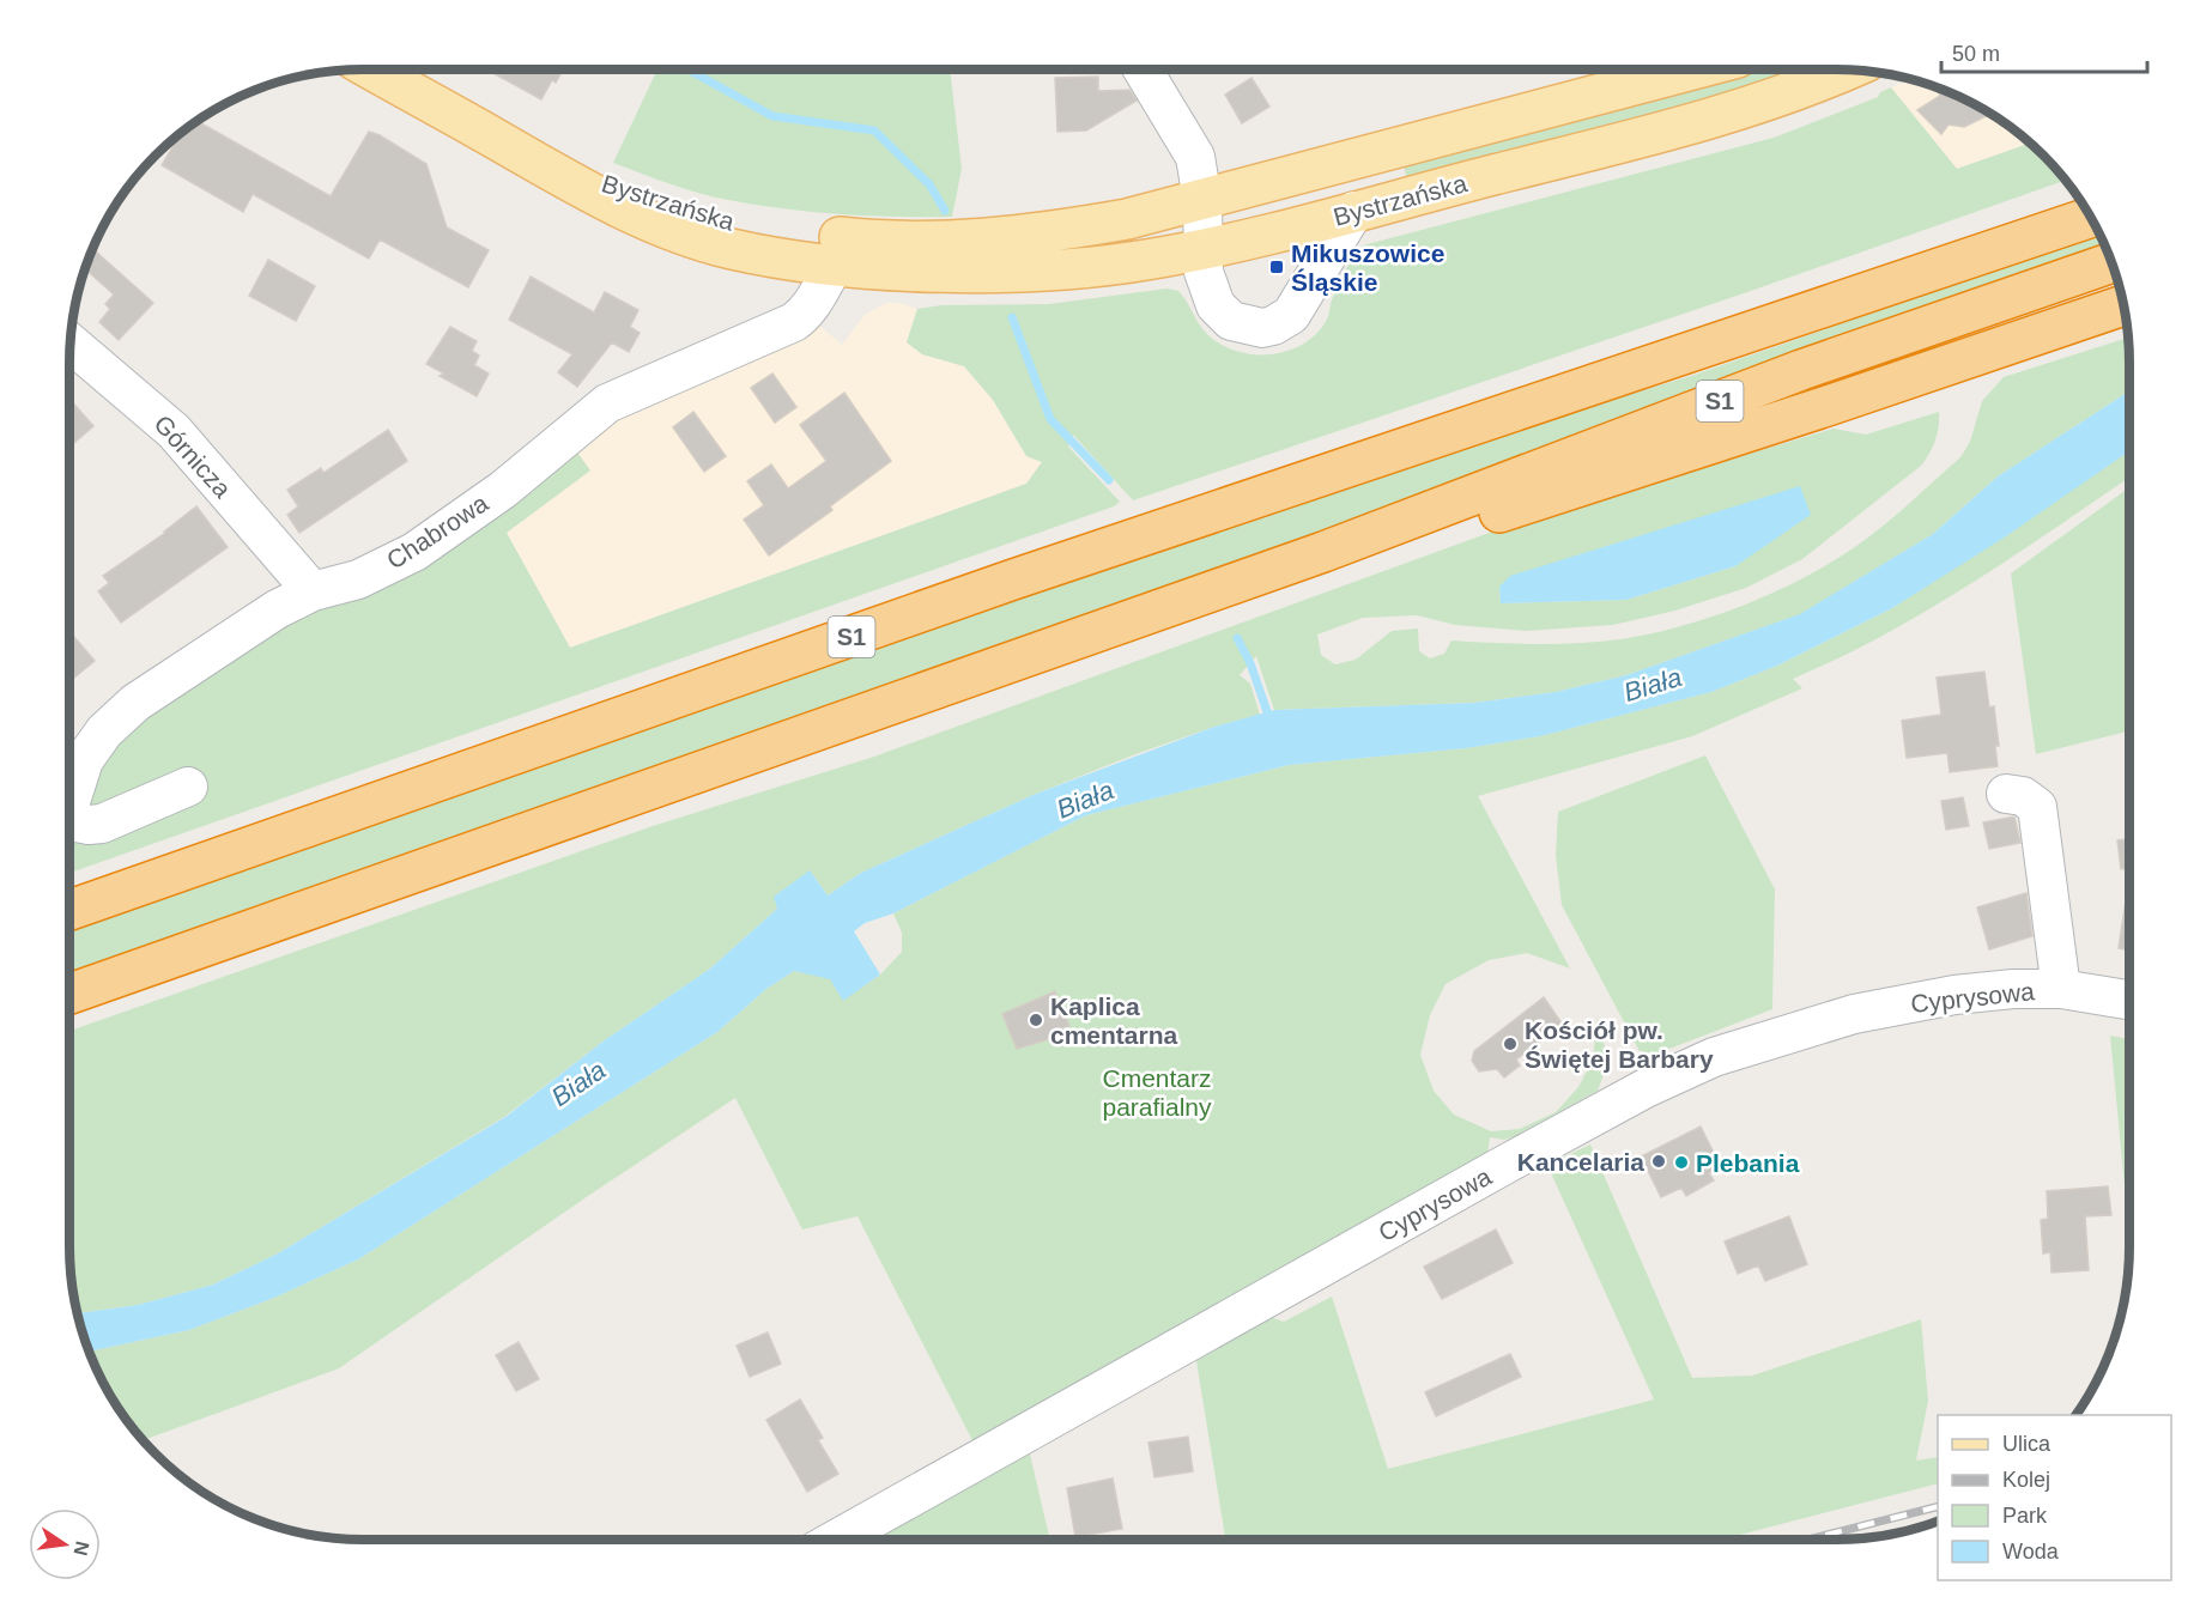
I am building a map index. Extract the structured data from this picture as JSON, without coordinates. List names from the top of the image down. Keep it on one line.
{"streets":{"highway":["S1"],"main road":["Bystrzańska"],"street":["Górnicza","Chabrowa","Cyprysowa"]},"crossings":[["Bystrzańska","Chabrowa"],["Górnicza","Chabrowa"]],"water":["Biała"],"parks":["Cmentarz parafialny"],"places":{"transit":["Mikuszowice Śląskie"],"other":["Kaplica cmentarna","Kościół pw. Świętej Barbary","Kancelaria","Plebania"]},"legend":["Ulica","Kolej","Park","Woda"],"scale_bar":"50 m","north":"right"}
